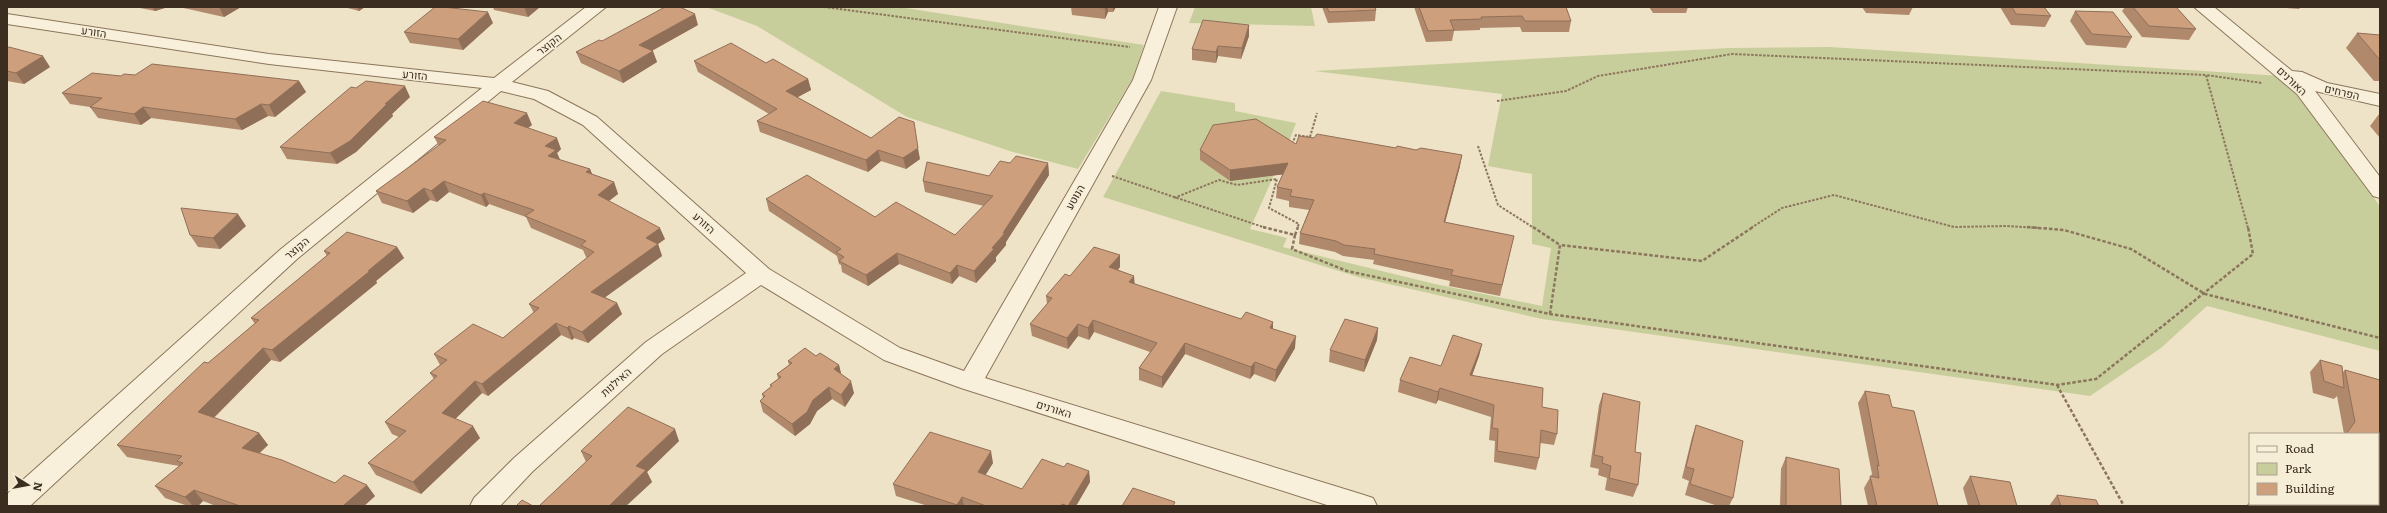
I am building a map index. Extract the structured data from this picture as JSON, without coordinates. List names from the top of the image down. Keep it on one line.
{"streets":{"street":["הזורע","הקוצר","האורנים","הפרחים","הנוטע","האילנות"]},"crossings":[["הזורע","הקוצר"],["הזורע","האורנים"],["הזורע","האילנות"],["האורנים","הפרחים"],["האורנים","הנוטע"],["האורנים","האילנות"]],"legend":["Road","Park","Building"],"north":"right"}
